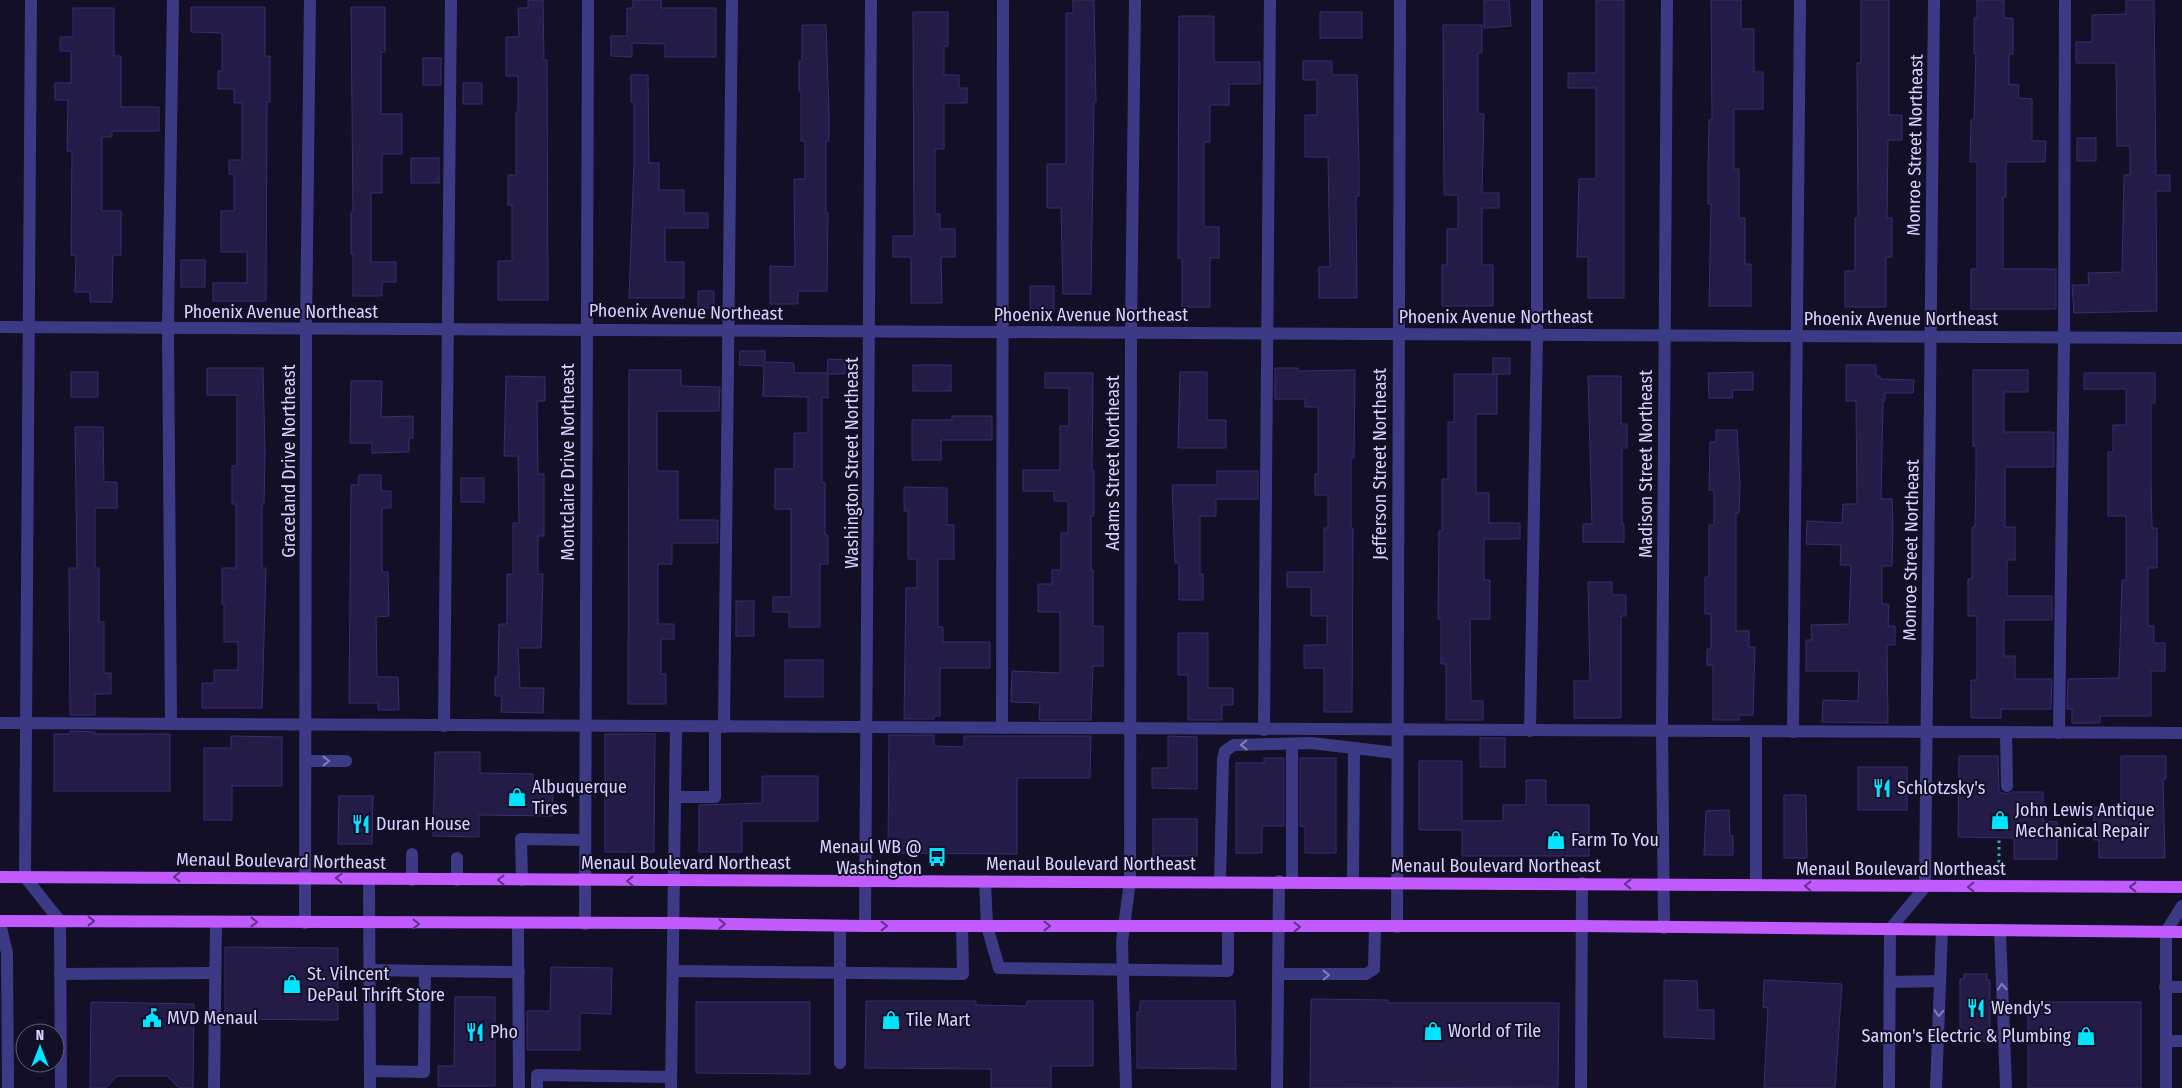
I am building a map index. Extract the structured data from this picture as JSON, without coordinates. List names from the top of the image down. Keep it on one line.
{"streets":{"main road":["Menaul Boulevard Northeast"],"street":["Monroe Street Northeast","Phoenix Avenue Northeast","Graceland Drive Northeast","Montclaire Drive Northeast","Washington Street Northeast","Adams Street Northeast","Jefferson Street Northeast","Madison Street Northeast"]},"crossings":[["Monroe Street Northeast","Phoenix Avenue Northeast"],["Monroe Street Northeast","Menaul Boulevard Northeast"],["Phoenix Avenue Northeast","Graceland Drive Northeast"],["Phoenix Avenue Northeast","Montclaire Drive Northeast"],["Phoenix Avenue Northeast","Washington Street Northeast"],["Phoenix Avenue Northeast","Adams Street Northeast"],["Phoenix Avenue Northeast","Jefferson Street Northeast"],["Phoenix Avenue Northeast","Madison Street Northeast"],["Graceland Drive Northeast","Menaul Boulevard Northeast"],["Montclaire Drive Northeast","Menaul Boulevard Northeast"],["Washington Street Northeast","Menaul Boulevard Northeast"],["Adams Street Northeast","Menaul Boulevard Northeast"],["Jefferson Street Northeast","Menaul Boulevard Northeast"],["Madison Street Northeast","Menaul Boulevard Northeast"]],"places":{"restaurant":["Schlotzsky's","Duran House","Wendy's","Pho"],"shop":["Albuquerque Tires","John Lewis Antique Mechanical Repair","Farm To You","St. Vilncent DePaul Thrift Store","Tile Mart","World of Tile","Samon's Electric & Plumbing"],"bus stop":["Menaul WB @ Washington"],"public building":["MVD Menaul"]},"north":"top"}
